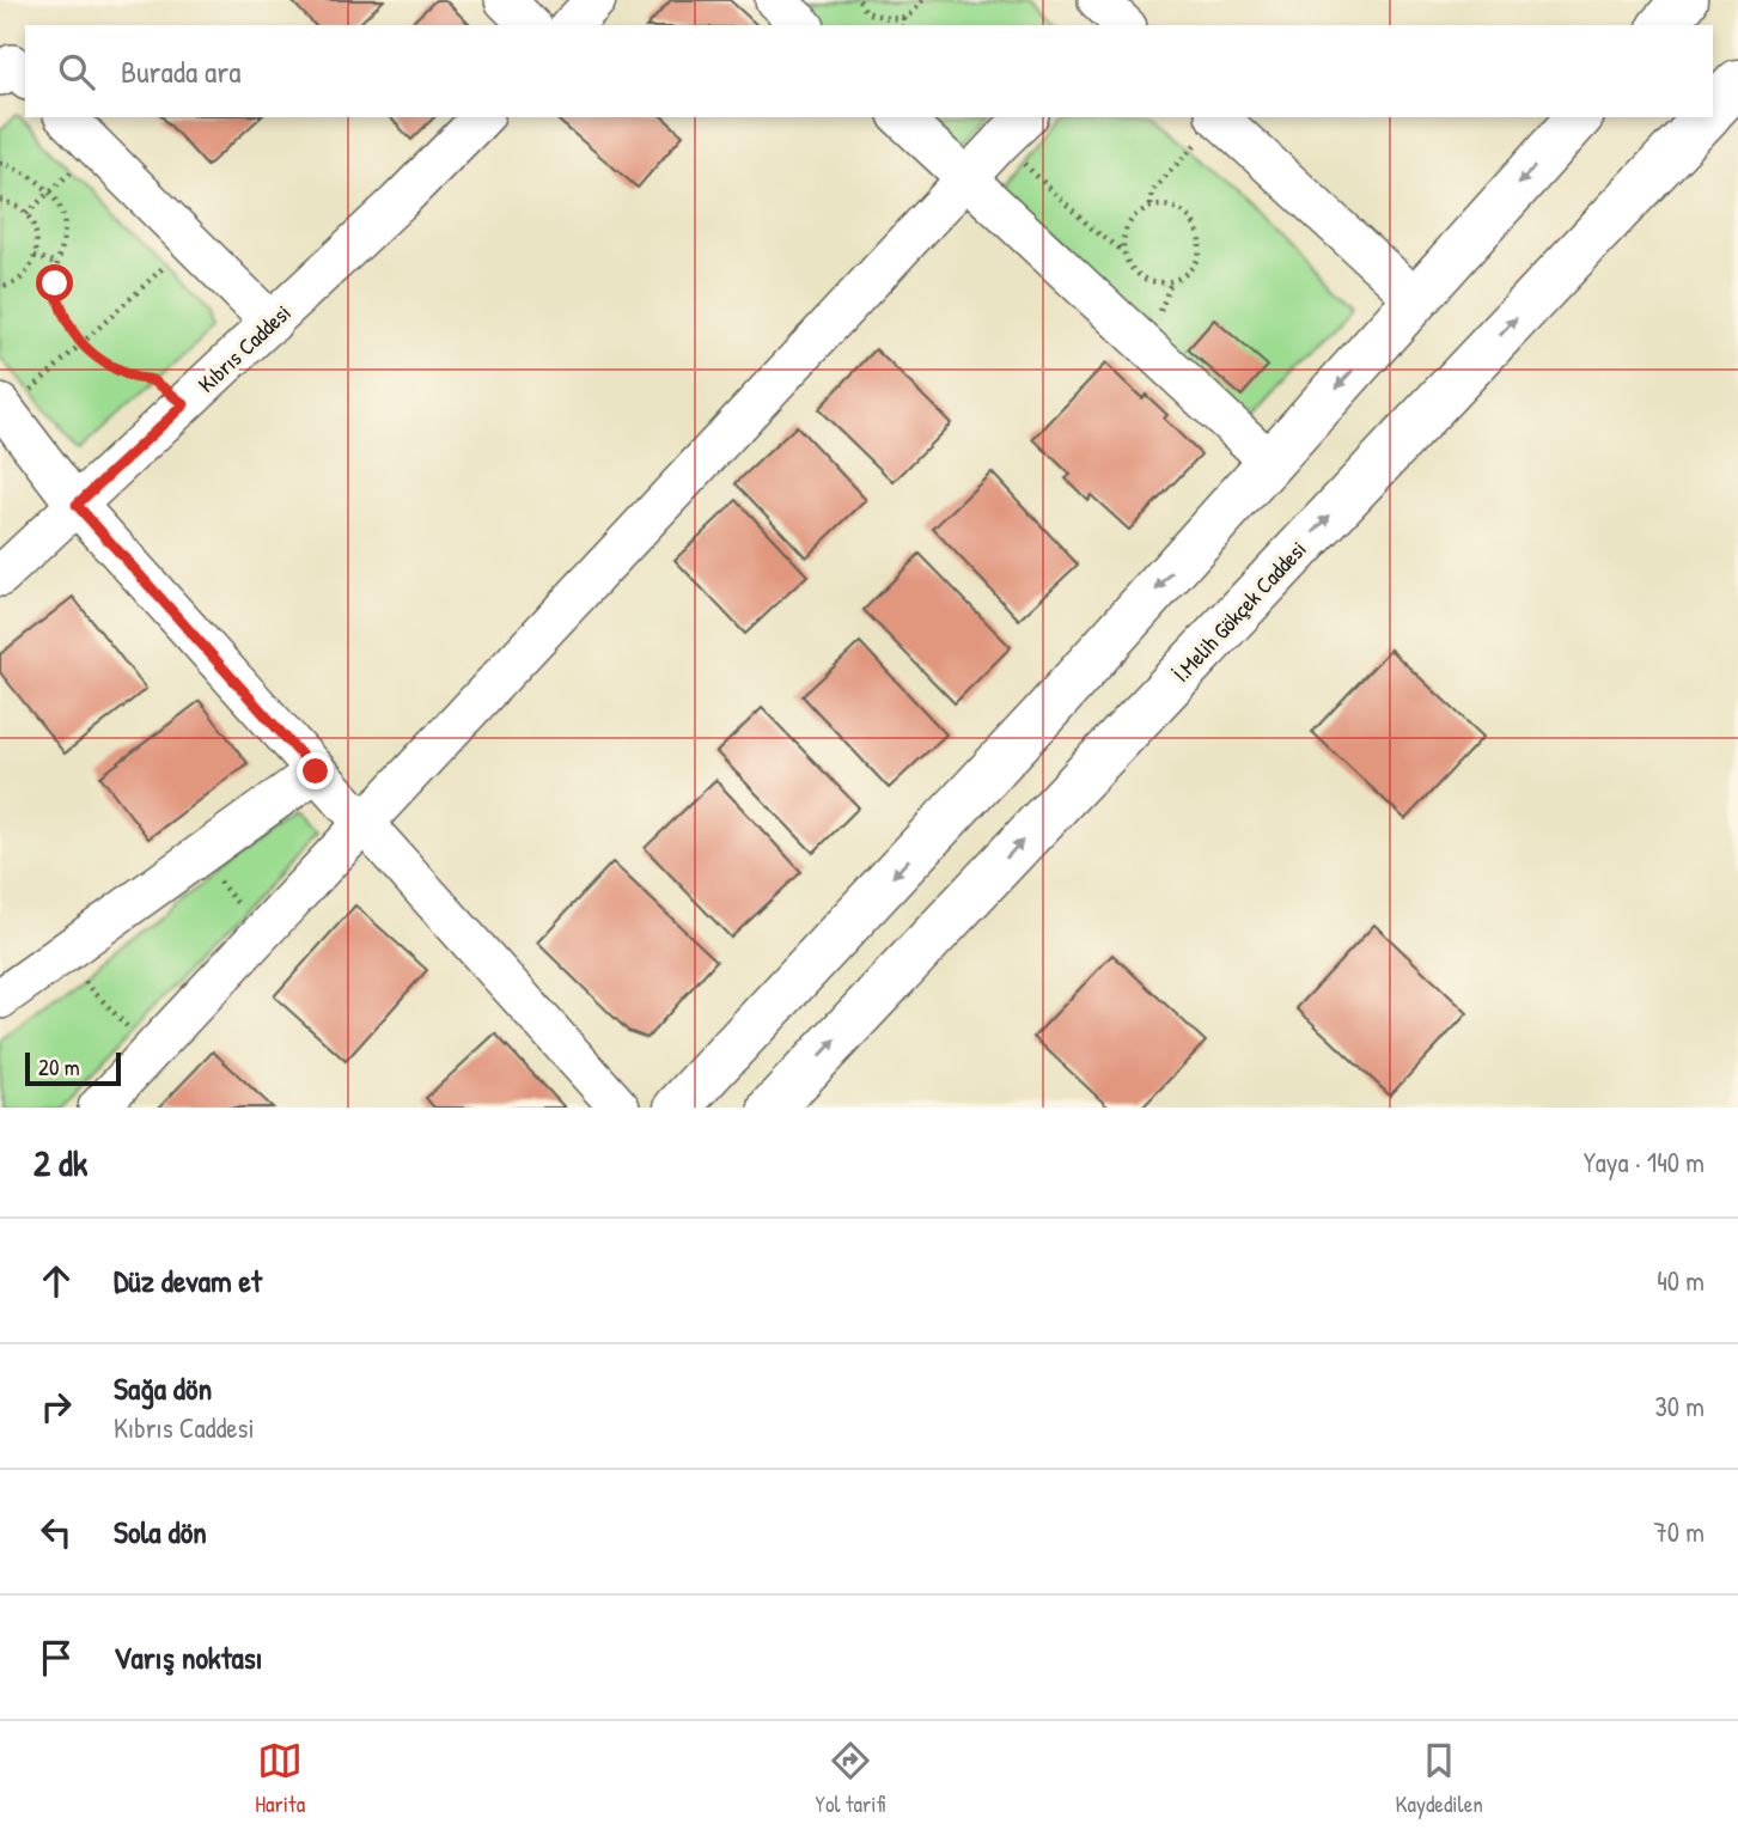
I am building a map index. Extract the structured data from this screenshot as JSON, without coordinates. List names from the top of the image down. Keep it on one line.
{"streets":{"main road":["İ.Melih Gökçek Caddesi"],"street":["Kıbrıs Caddesi"]},"scale_bar":"20 m","page":{"search":"Burada ara","scale":"20 m","heading":["2 dk","Yaya · 140 m"],"list":[["Düz devam et","40 m"],["Sağa dön","Kıbrıs Caddesi","30 m"],["Sola dön","70 m"],"Varış noktası"],"nav":["Harita","Yol tarifi","Kaydedilen"]}}
